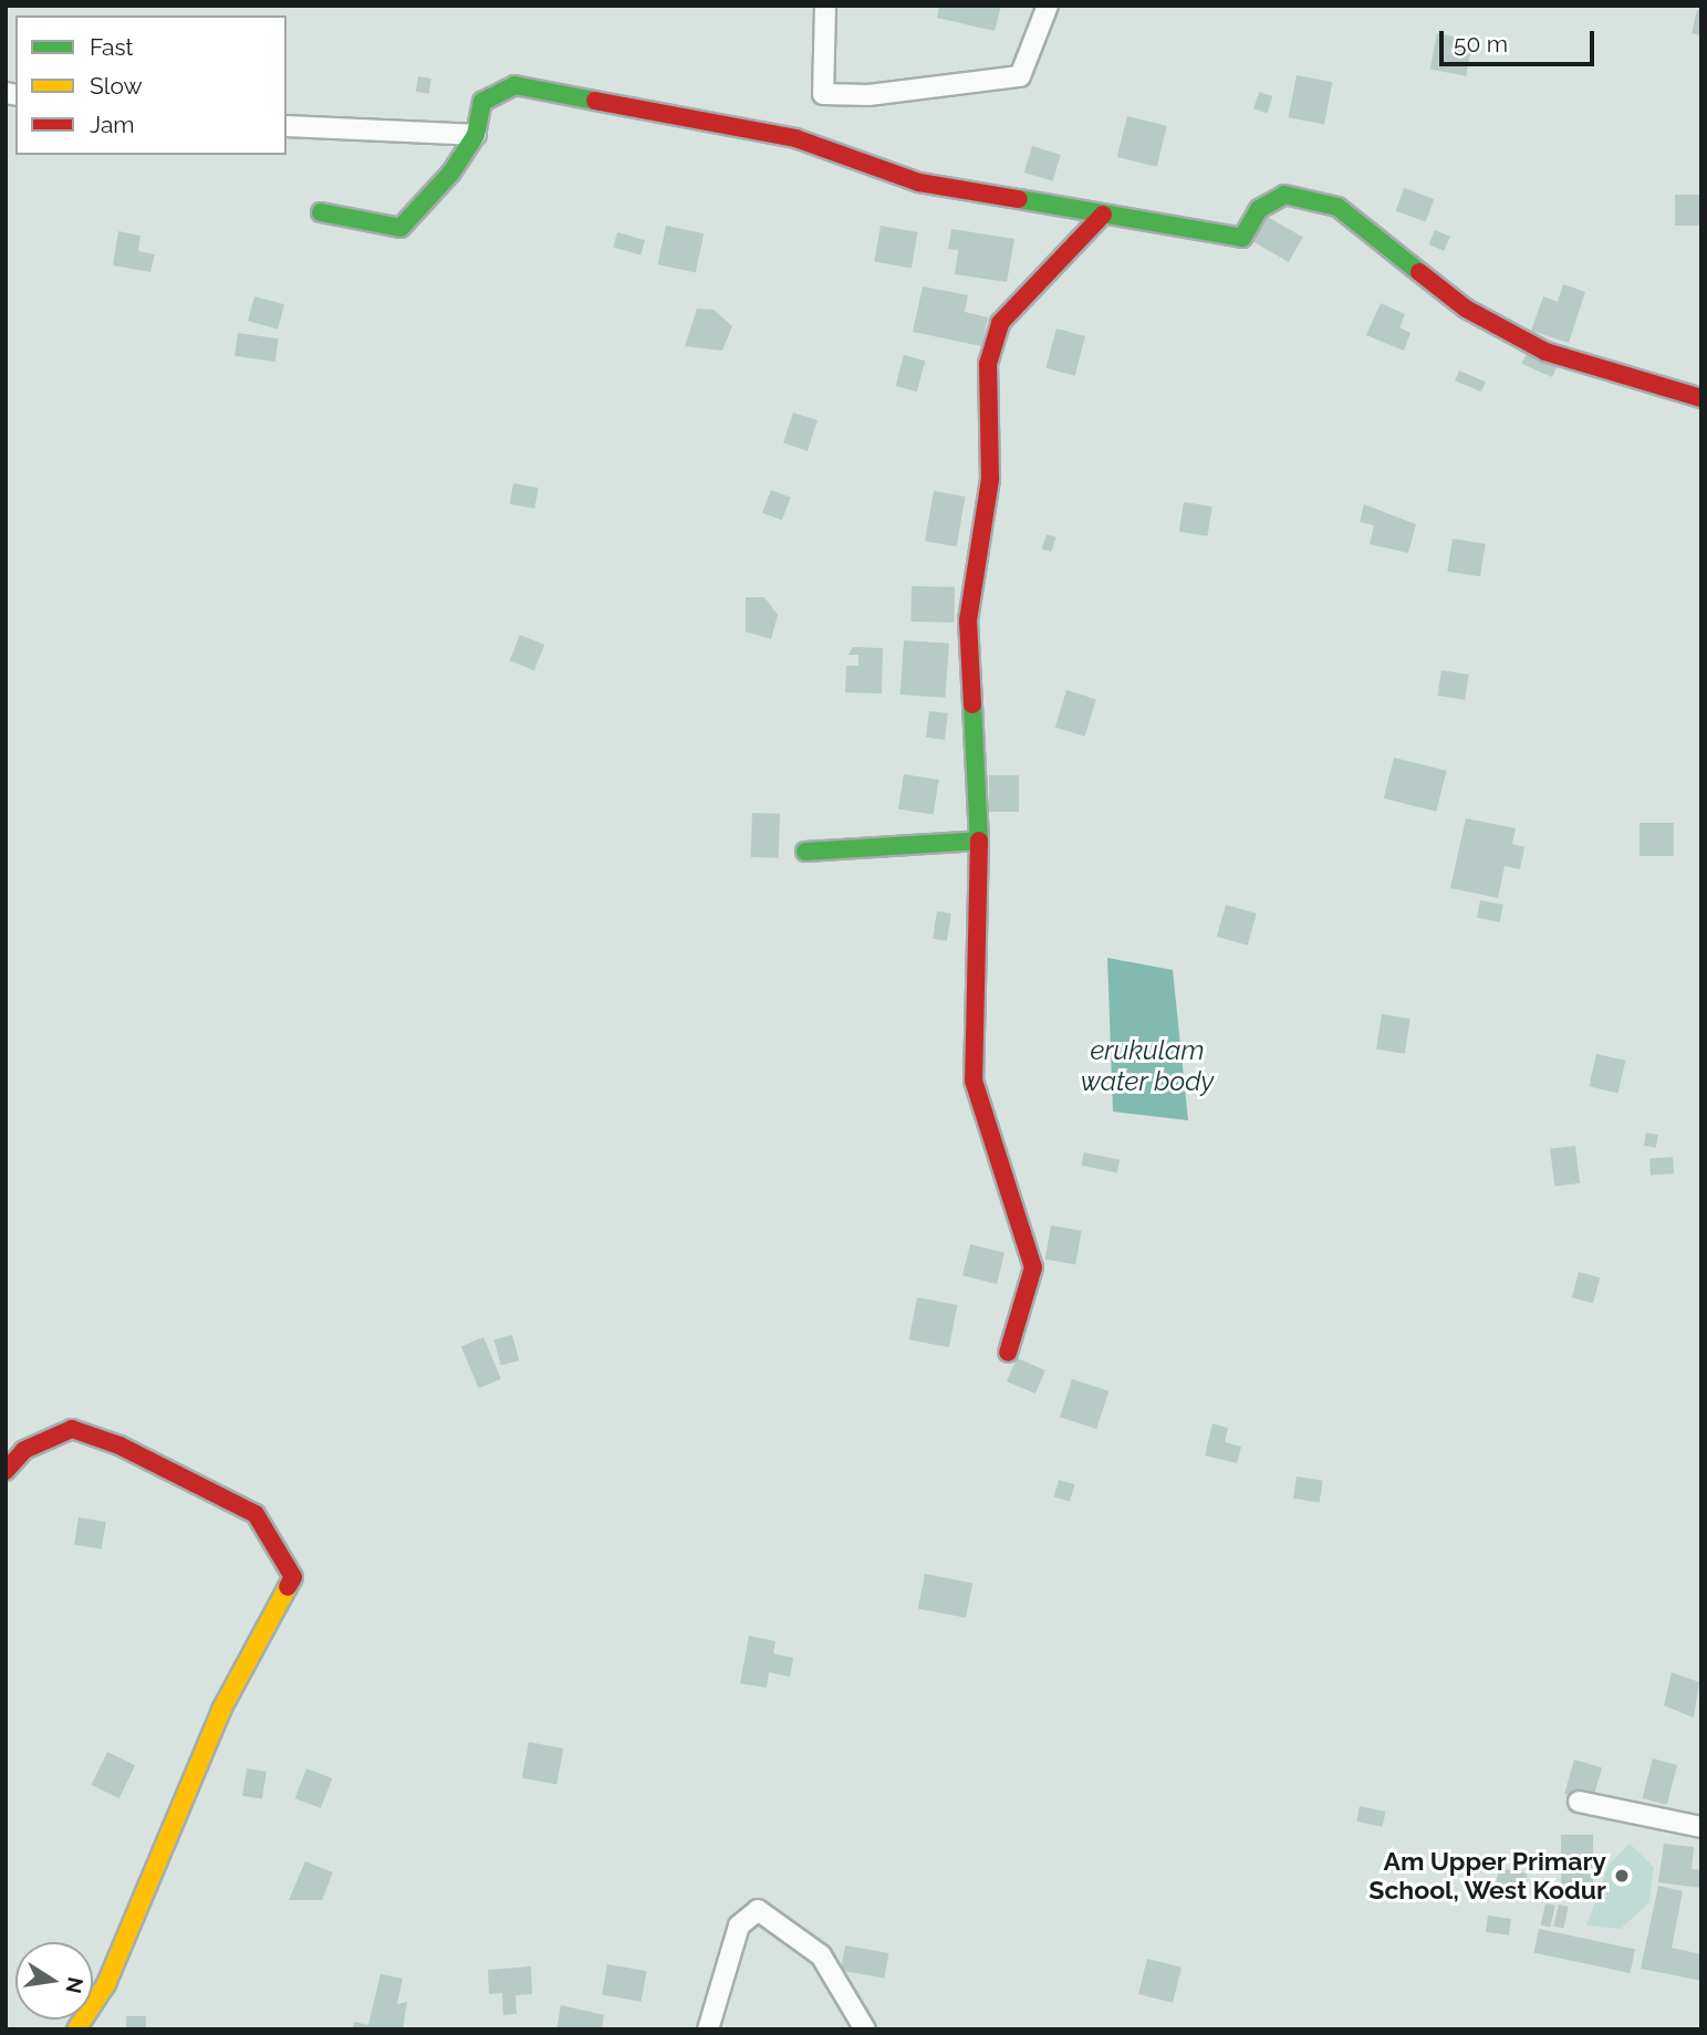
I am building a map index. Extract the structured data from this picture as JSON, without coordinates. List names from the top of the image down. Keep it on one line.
{"water":["erukulam water body"],"places":["Am Upper Primary School, West Kodur"],"legend":["Fast","Slow","Jam"],"scale_bar":"50 m","north":"right"}
